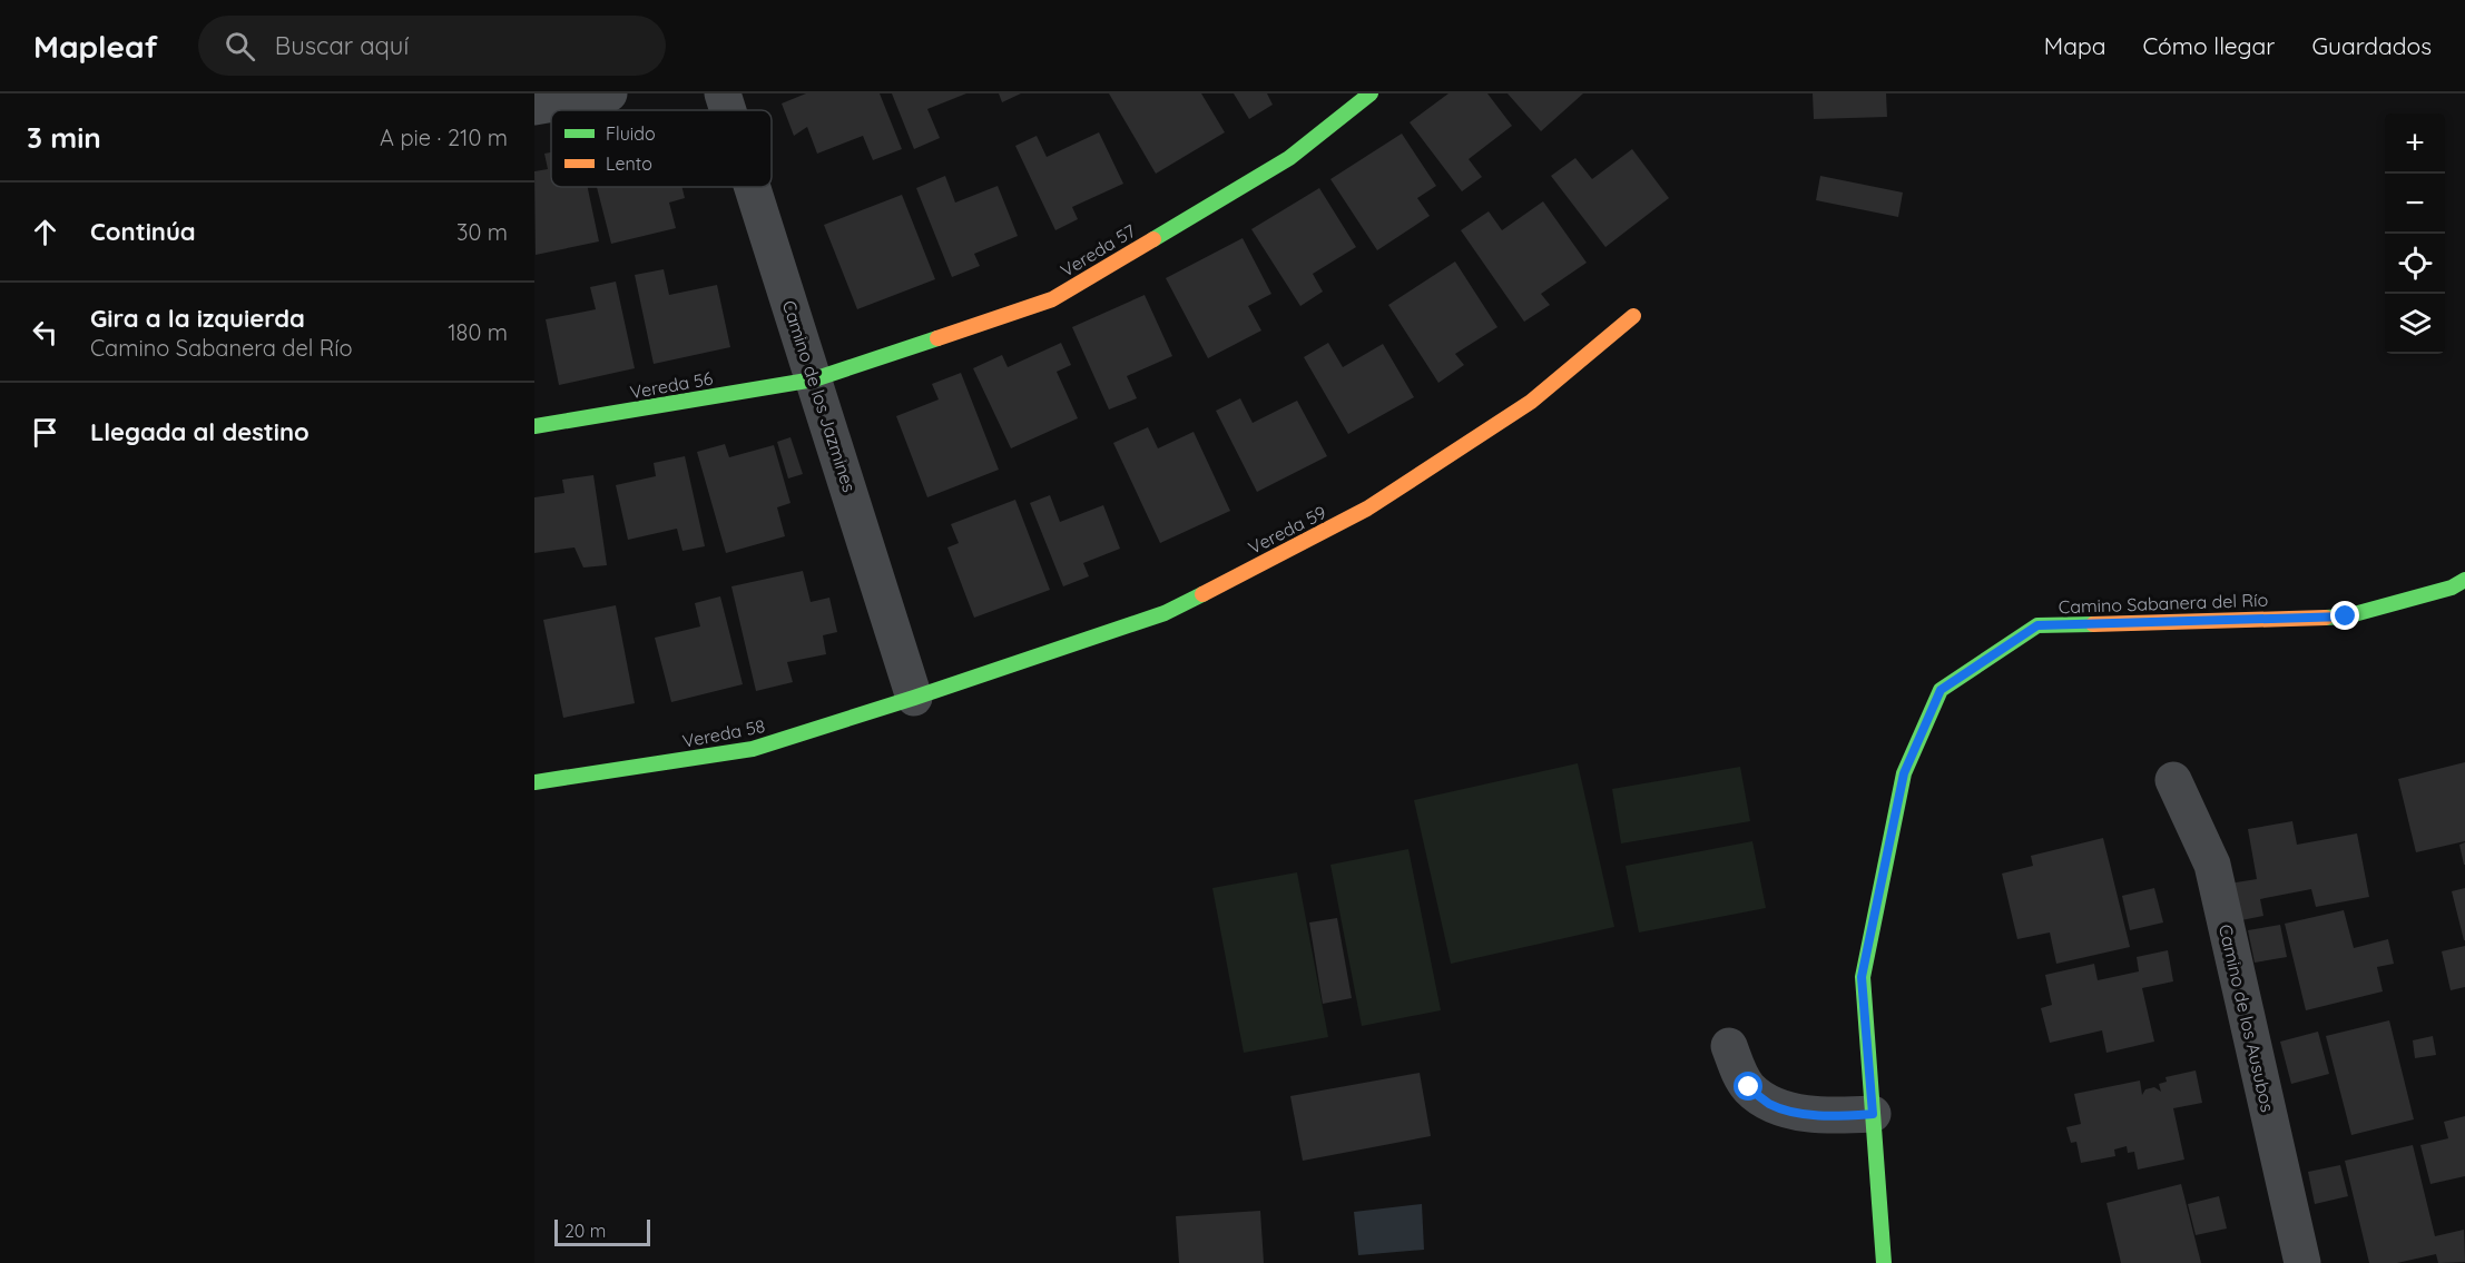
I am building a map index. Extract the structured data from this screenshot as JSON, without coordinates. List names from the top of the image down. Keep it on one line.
{"streets":{"street":["Vereda 57","Vereda 56","Camino de los Jazmines","Vereda 59","Camino Sabanera del Río","Vereda 58","Camino de los Ausubos"]},"crossings":[["Vereda 57","Vereda 56"],["Vereda 57","Camino de los Jazmines"],["Vereda 56","Camino de los Jazmines"],["Camino de los Jazmines","Vereda 59"],["Camino de los Jazmines","Vereda 58"],["Vereda 59","Vereda 58"]],"legend":["Fluido","Lento"],"scale_bar":"20 m","page":{"header":"Mapleaf","search":"Buscar aquí","nav":["Mapa","Cómo llegar","Guardados"],"heading":["3 min","A pie · 210 m"],"map_buttons":["+","−"],"list":[["Continúa","30 m"],["Gira a la izquierda","Camino Sabanera del Río","180 m"],"Llegada al destino"],"scale":"20 m"}}
